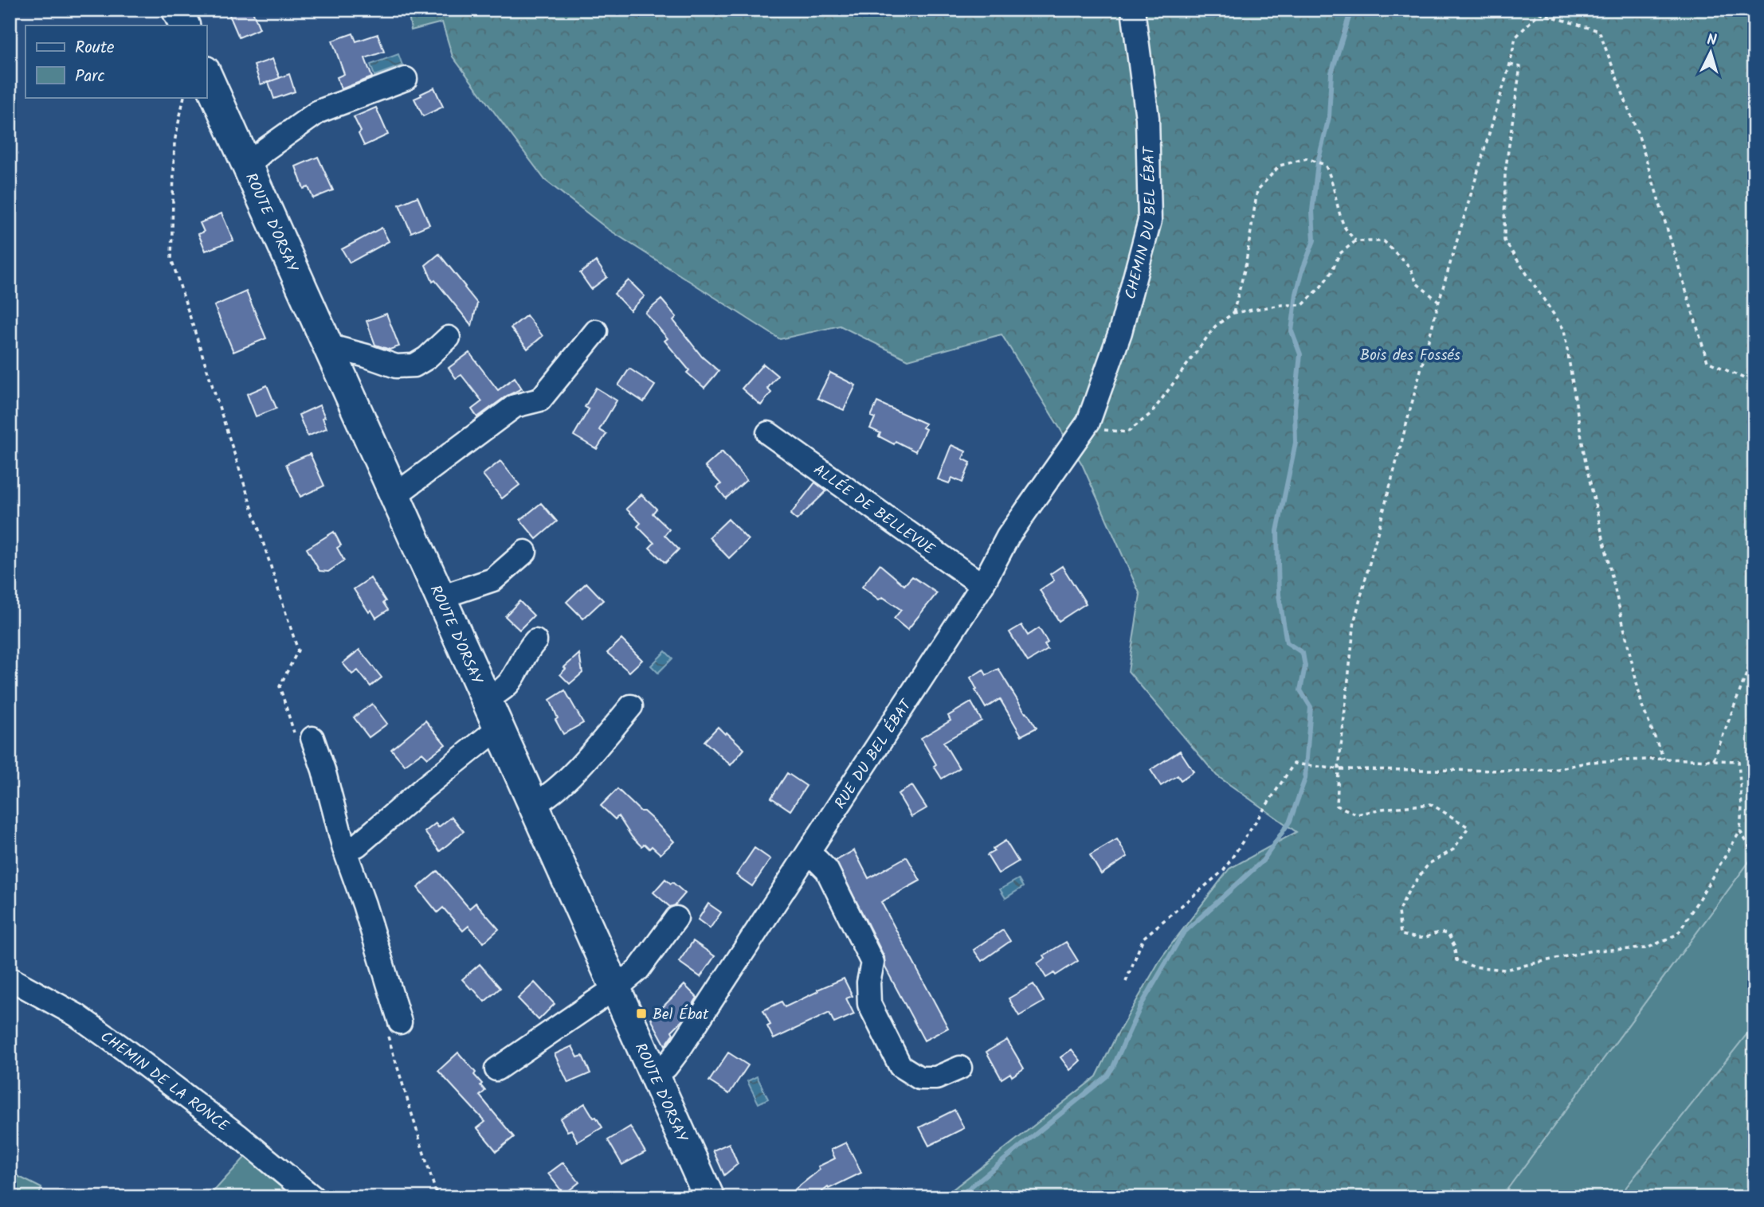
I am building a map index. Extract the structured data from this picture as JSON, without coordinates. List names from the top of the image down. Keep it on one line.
{"streets":{"main road":["ROUTE D'ORSAY"],"street":["CHEMIN DU BEL ÉBAT","ALLÉE DE BELLEVUE","RUE DU BEL ÉBAT","CHEMIN DE LA RONCE"]},"crossings":[["ROUTE D'ORSAY","RUE DU BEL ÉBAT"],["CHEMIN DU BEL ÉBAT","RUE DU BEL ÉBAT"],["ALLÉE DE BELLEVUE","RUE DU BEL ÉBAT"]],"parks":["Bois des Fossés"],"places":{"transit":["Bel Ébat"]},"legend":["Route","Parc"],"north":"top"}
